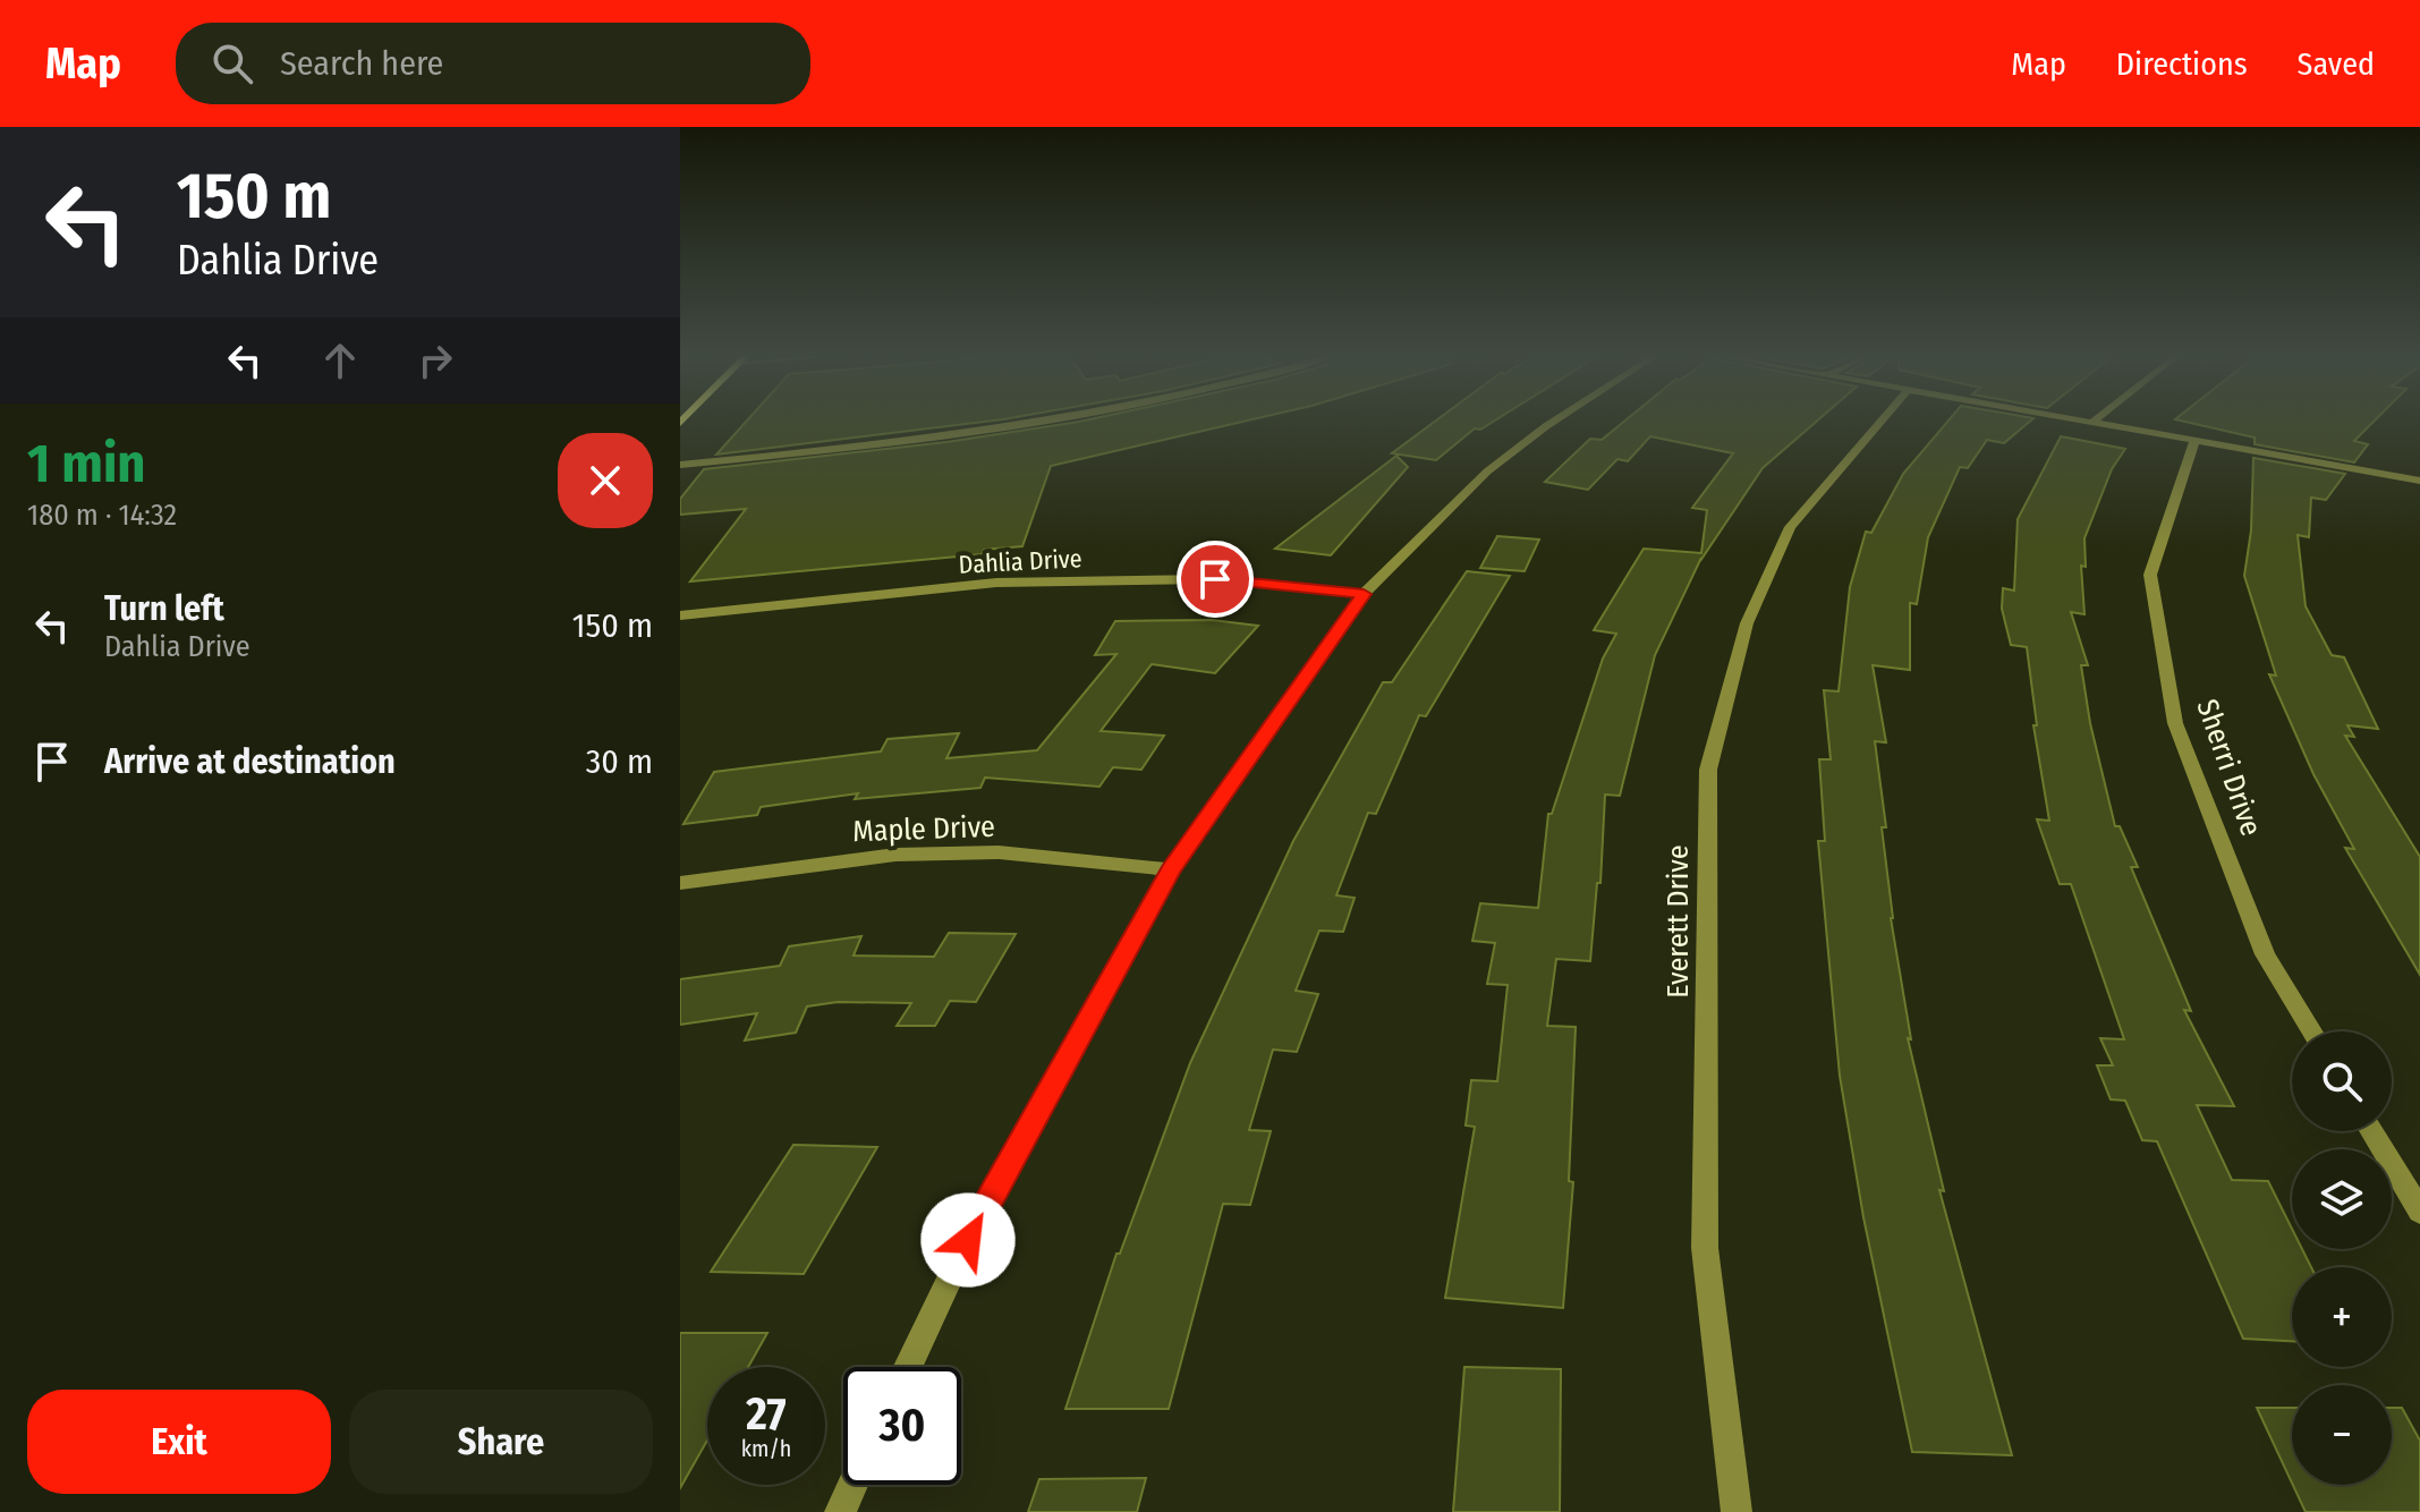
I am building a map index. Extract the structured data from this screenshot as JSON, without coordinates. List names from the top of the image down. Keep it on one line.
{"streets":{"street":["Dahlia Drive","Sherri Drive","Maple Drive","Everett Drive"]},"page":{"header":"Map","search":"Search here","nav":["Map","Directions","Saved"],"turn":["150 m","Dahlia Drive"],"heading":["1 min","180 m · 14:32"],"list":[{"name":"Turn left","note":"Dahlia Drive","value":"150 m"},{"name":"Arrive at destination","value":"30 m"}],"map_buttons":["+","−"],"speed":"27 km/h","limit":"30","buttons":["Exit","Share"]}}
